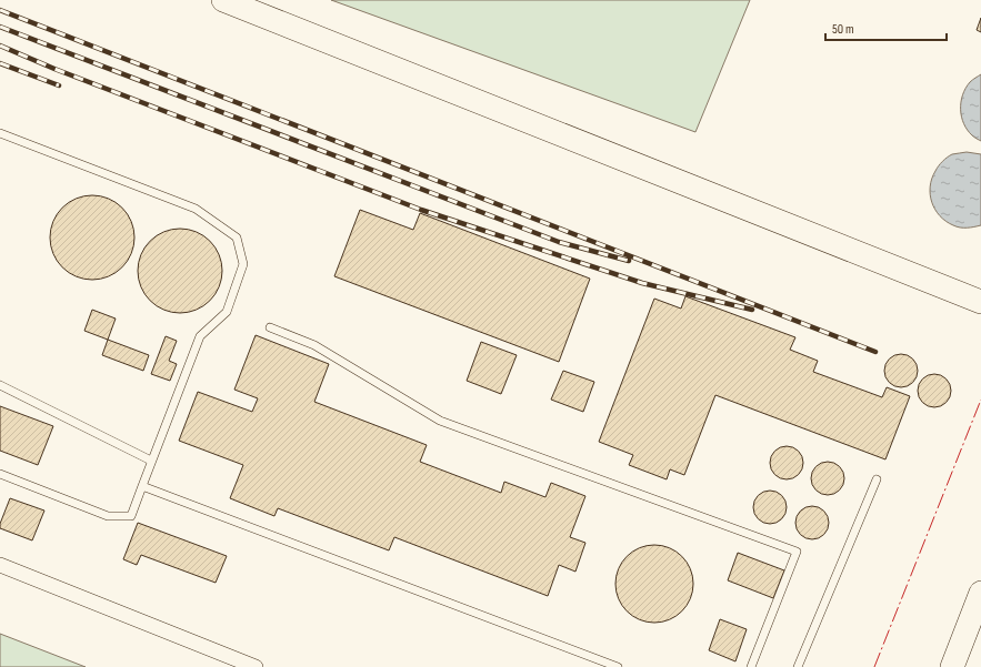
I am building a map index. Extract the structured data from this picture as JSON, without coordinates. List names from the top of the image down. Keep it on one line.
{"scale_bar":"50 m"}
